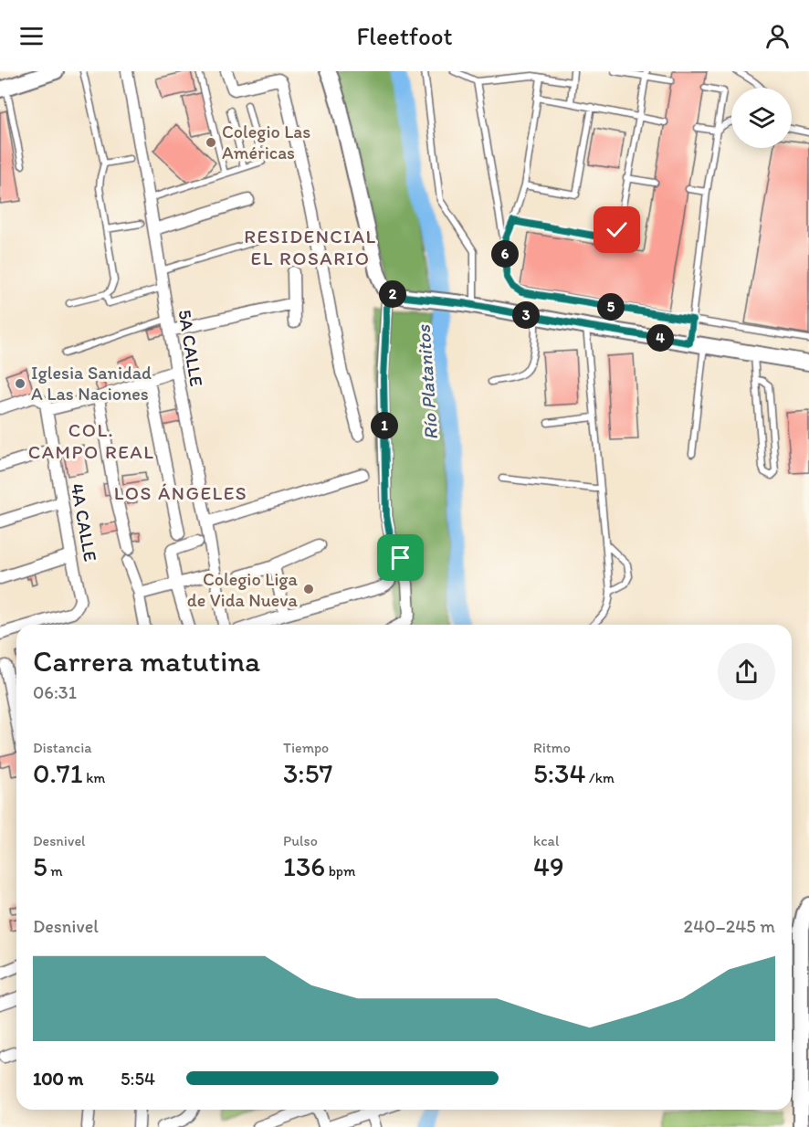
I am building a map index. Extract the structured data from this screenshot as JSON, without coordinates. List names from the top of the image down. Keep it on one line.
{"streets":{"street":["5A CALLE","4A CALLE"]},"districts":["RESIDENCIAL EL ROSARIO","COL. CAMPO REAL","LOS ÁNGELES"],"water":["Río Platanitos"],"places":["Colegio Las Américas","Iglesia Sanidad A Las Naciones","Colegio Liga de Vida Nueva"],"page":{"header":"Fleetfoot","pins":["6","2","5","3","4","1"],"heading":["Carrera matutina","06:31"],"stats":[["Distancia","0.71 km"],["Tiempo","3:57"],["Ritmo","5:34 /km"],["Desnivel","5 m"],["Pulso","136 bpm"],["kcal","49"]],"chart":["Desnivel","240–245 m"],"list":[{"name":"100 m","note":"5:54"}]}}
